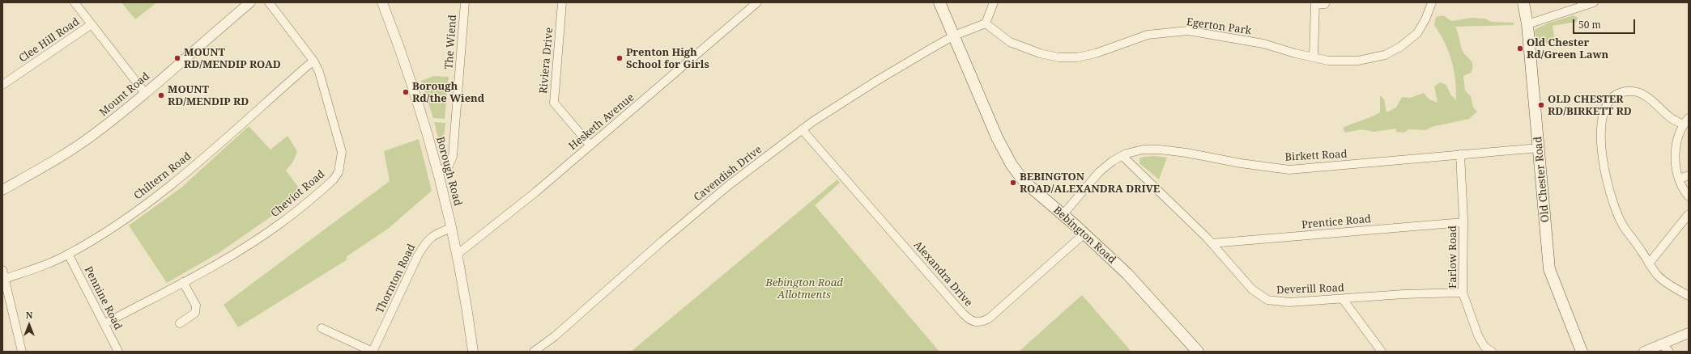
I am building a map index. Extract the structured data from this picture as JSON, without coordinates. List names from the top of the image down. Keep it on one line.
{"streets":{"main road":["Old Chester Road","Bebington Road"],"street":["Egerton Park","Clee Hill Road","The Wiend","Riviera Drive","Mount Road","Hesketh Avenue","Birkett Road","Borough Road","Cavendish Drive","Chiltern Road","Cheviot Road","Prentice Road","Farlow Road","Alexandra Drive","Thornton Road","Deverill Road","Pennine Road"]},"crossings":[["The Wiend","Borough Road"],["Riviera Drive","Hesketh Avenue"],["Hesketh Avenue","Borough Road"],["Birkett Road","Old Chester Road"],["Birkett Road","Bebington Road"],["Birkett Road","Farlow Road"],["Birkett Road","Deverill Road"],["Borough Road","Thornton Road"],["Cavendish Drive","Bebington Road"],["Cavendish Drive","Alexandra Drive"],["Chiltern Road","Cheviot Road"],["Chiltern Road","Pennine Road"],["Cheviot Road","Pennine Road"],["Prentice Road","Farlow Road"],["Prentice Road","Deverill Road"],["Bebington Road","Alexandra Drive"],["Farlow Road","Deverill Road"]],"parks":["Bebington Road Allotments"],"places":["Old Chester Rd/Green Lawn","MOUNT RD/MENDIP ROAD","Prenton High School for Girls","Borough Rd/the Wiend","MOUNT RD/MENDIP RD","OLD CHESTER RD/BIRKETT RD","BEBINGTON ROAD/ALEXANDRA DRIVE"],"scale_bar":"50 m","north":"top"}
